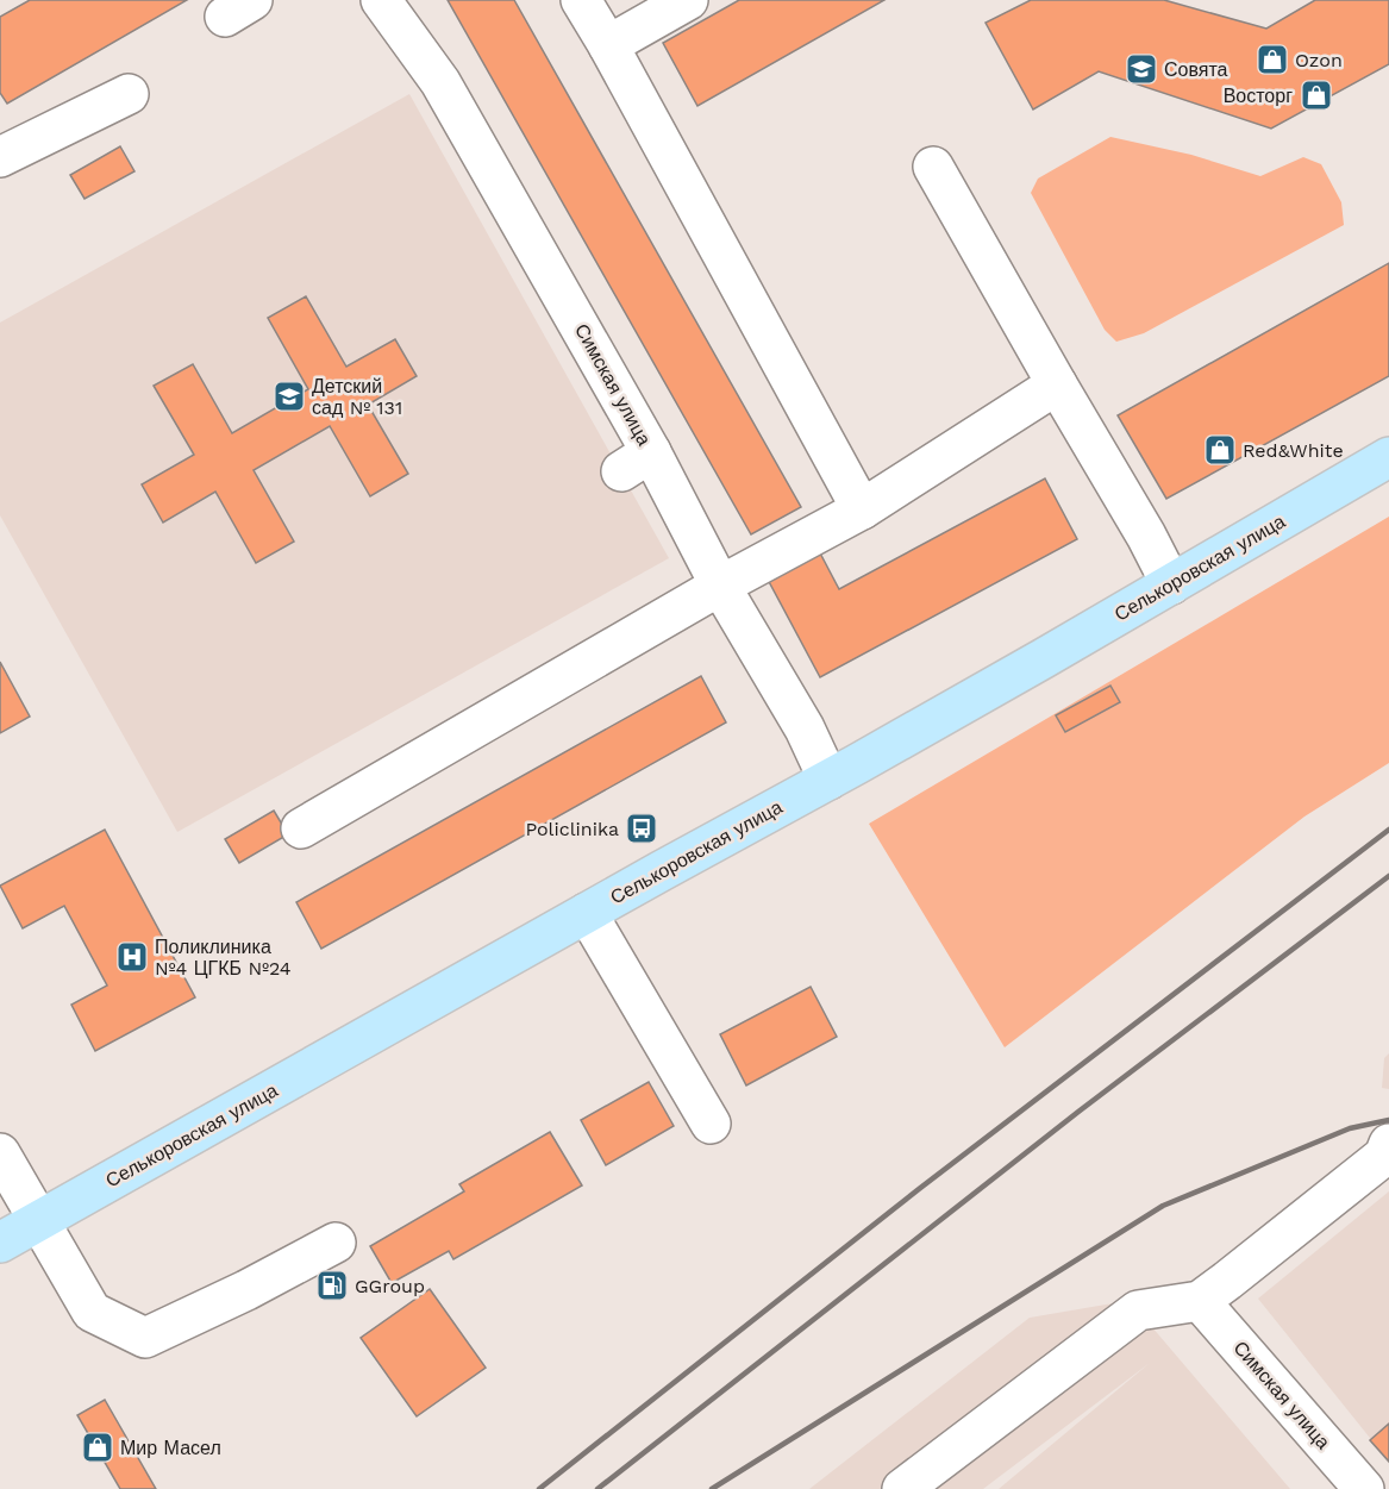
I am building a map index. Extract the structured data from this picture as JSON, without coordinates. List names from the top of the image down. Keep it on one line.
{"streets":{"main road":["Селькоровская улица"],"street":["Симская улица"]},"crossings":[["Симская улица","Селькоровская улица"]],"places":{"shop":["Ozon","Восторг","Red&White","Мир Масел"],"school or university":["Совята","Детский сад № 131"],"bus stop":["Policlinika"],"hospital":["Поликлиника №4 ЦГКБ №24"],"fuel station":["GGroup"]}}
